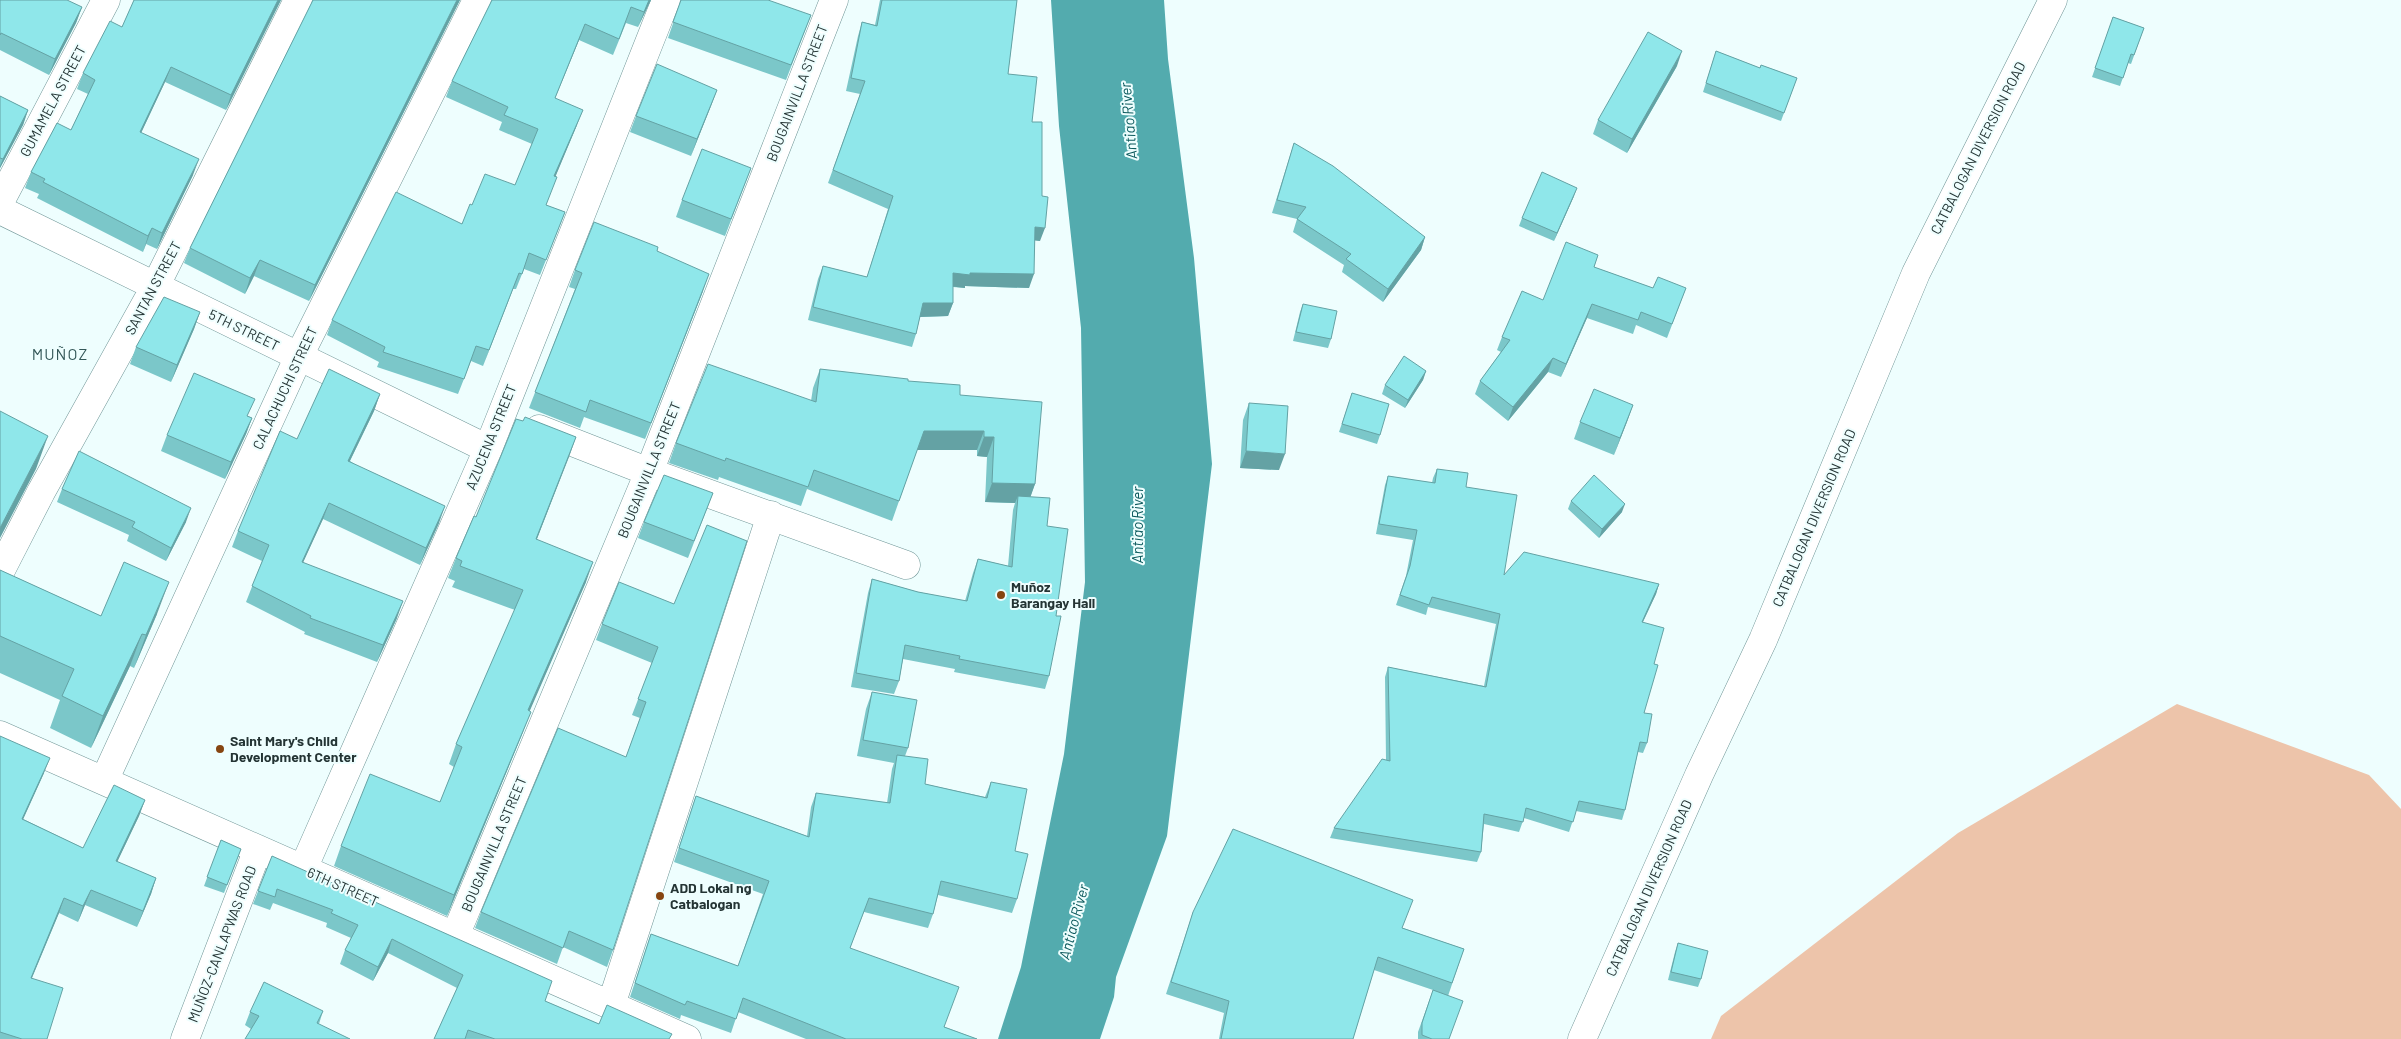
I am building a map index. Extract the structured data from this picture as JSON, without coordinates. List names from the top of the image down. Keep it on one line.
{"streets":{"main road":["BOUGAINVILLA STREET","GUMAMELA STREET","CATBALOGAN DIVERSION ROAD","SANTAN STREET","5TH STREET","CALACHUCHI STREET","AZUCENA STREET","6TH STREET","MUÑOZ-CANLAPWAS ROAD"]},"crossings":[["BOUGAINVILLA STREET","6TH STREET"],["SANTAN STREET","5TH STREET"],["5TH STREET","CALACHUCHI STREET"],["5TH STREET","AZUCENA STREET"],["CALACHUCHI STREET","6TH STREET"],["AZUCENA STREET","6TH STREET"],["6TH STREET","MUÑOZ-CANLAPWAS ROAD"]],"districts":["MUÑOZ"],"water":["Antiao River"],"places":["Muñoz Barangay Hall","Saint Mary's Child Development Center","ADD Lokal ng Catbalogan"]}
